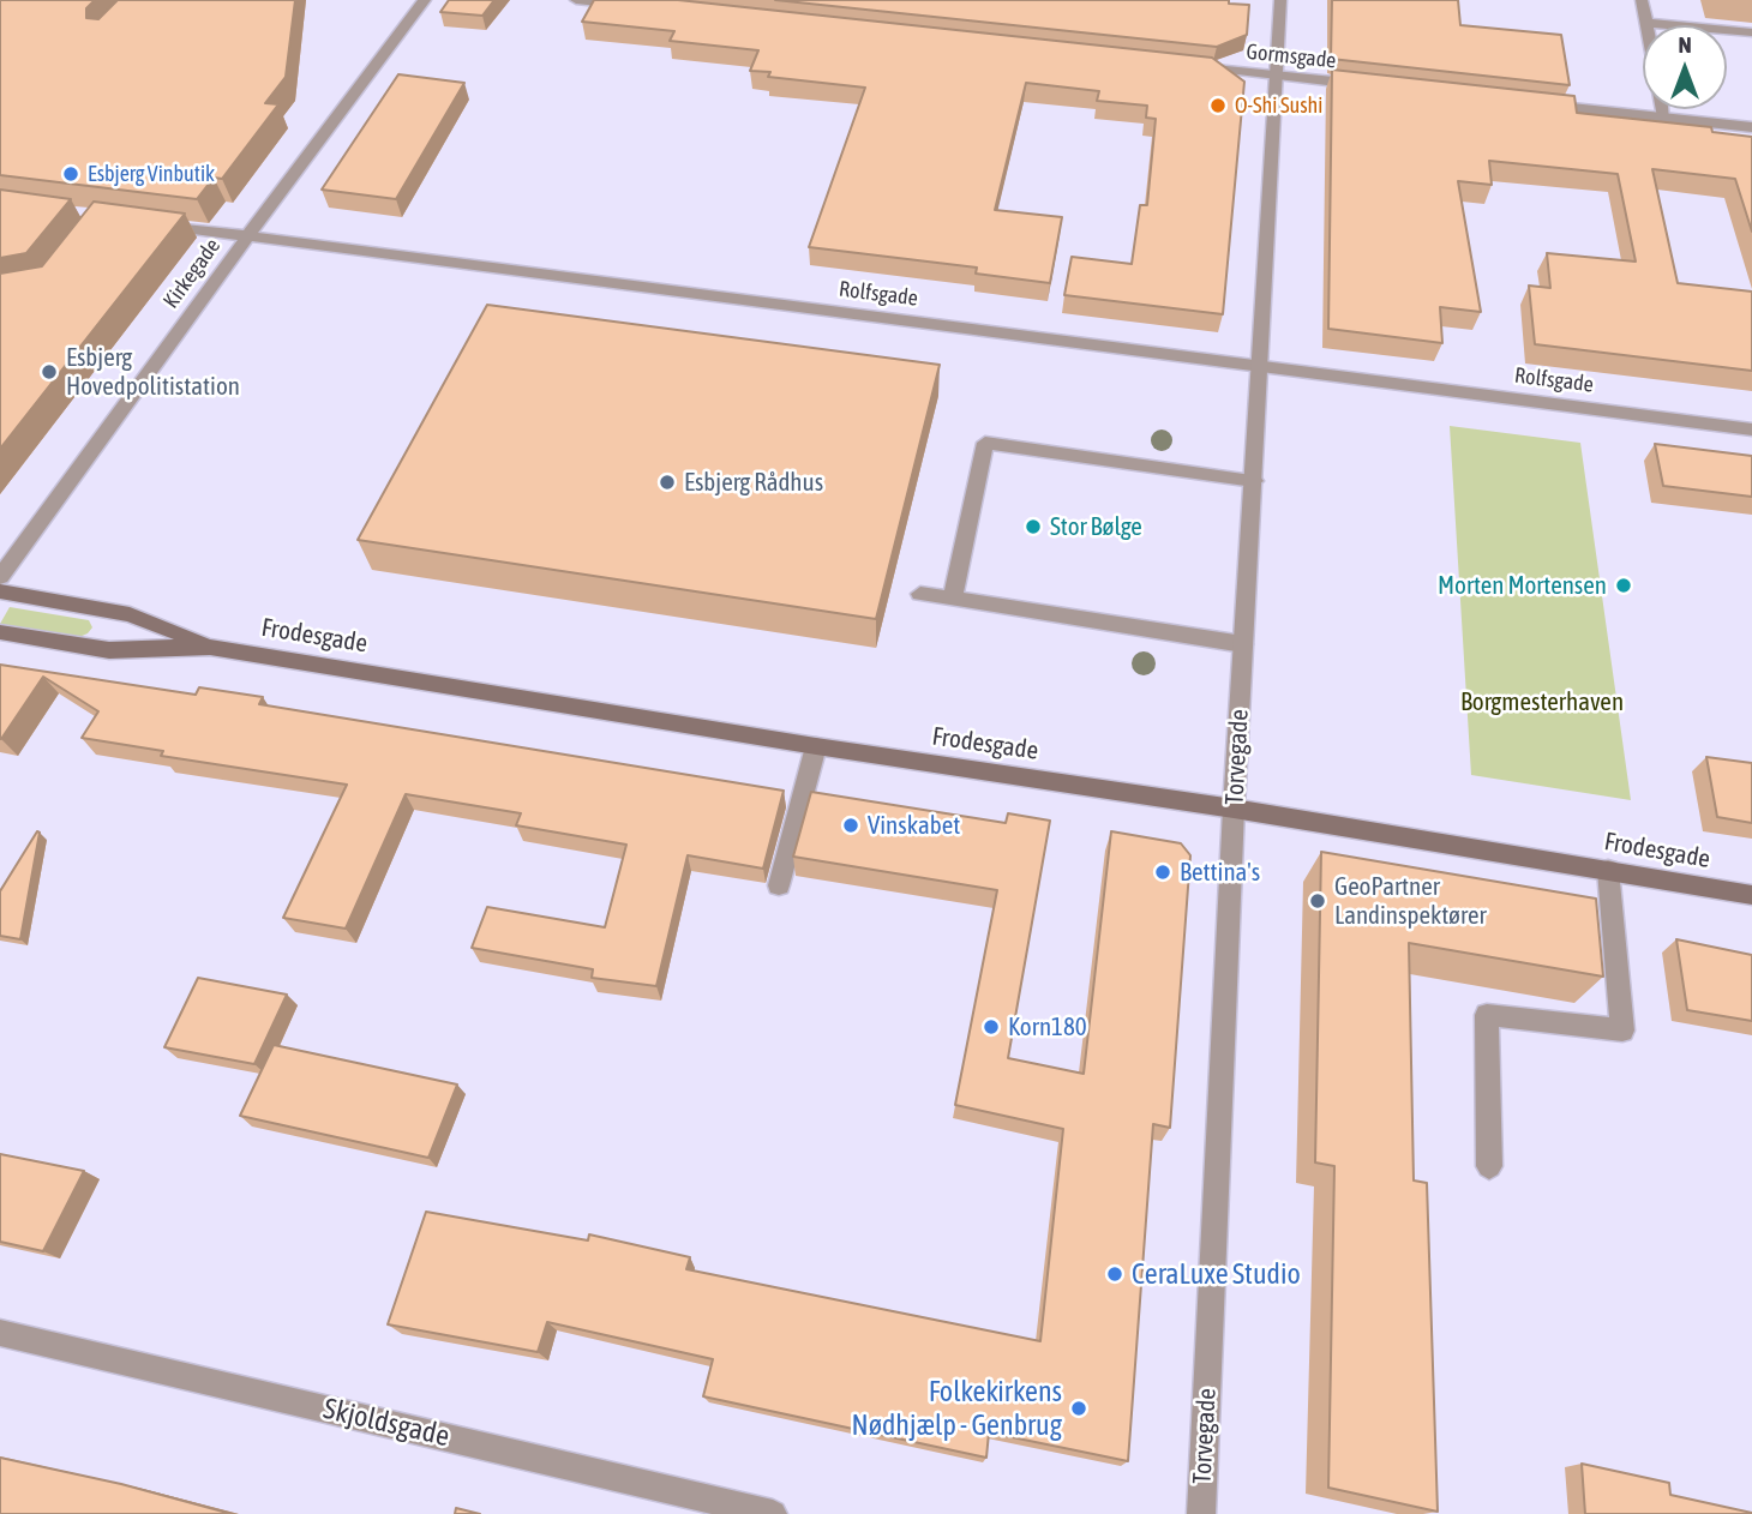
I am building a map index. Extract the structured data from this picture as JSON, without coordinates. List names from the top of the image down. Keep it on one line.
{"streets":{"main road":["Frodesgade"],"street":["Gormsgade","Kirkegade","Rolfsgade","Torvegade","Skjoldsgade"]},"crossings":[["Gormsgade","Torvegade"],["Kirkegade","Rolfsgade"],["Rolfsgade","Torvegade"],["Frodesgade","Torvegade"]],"parks":["Borgmesterhaven"],"places":["O-Shi Sushi","Esbjerg Vinbutik","Esbjerg Hovedpolitistation","Esbjerg Rådhus","Stor Bølge","Morten Mortensen","Vinskabet","Bettina's","GeoPartner Landinspektører","Korn180","CeraLuxe Studio","Folkekirkens Nødhjælp - Genbrug"],"north":"top"}
